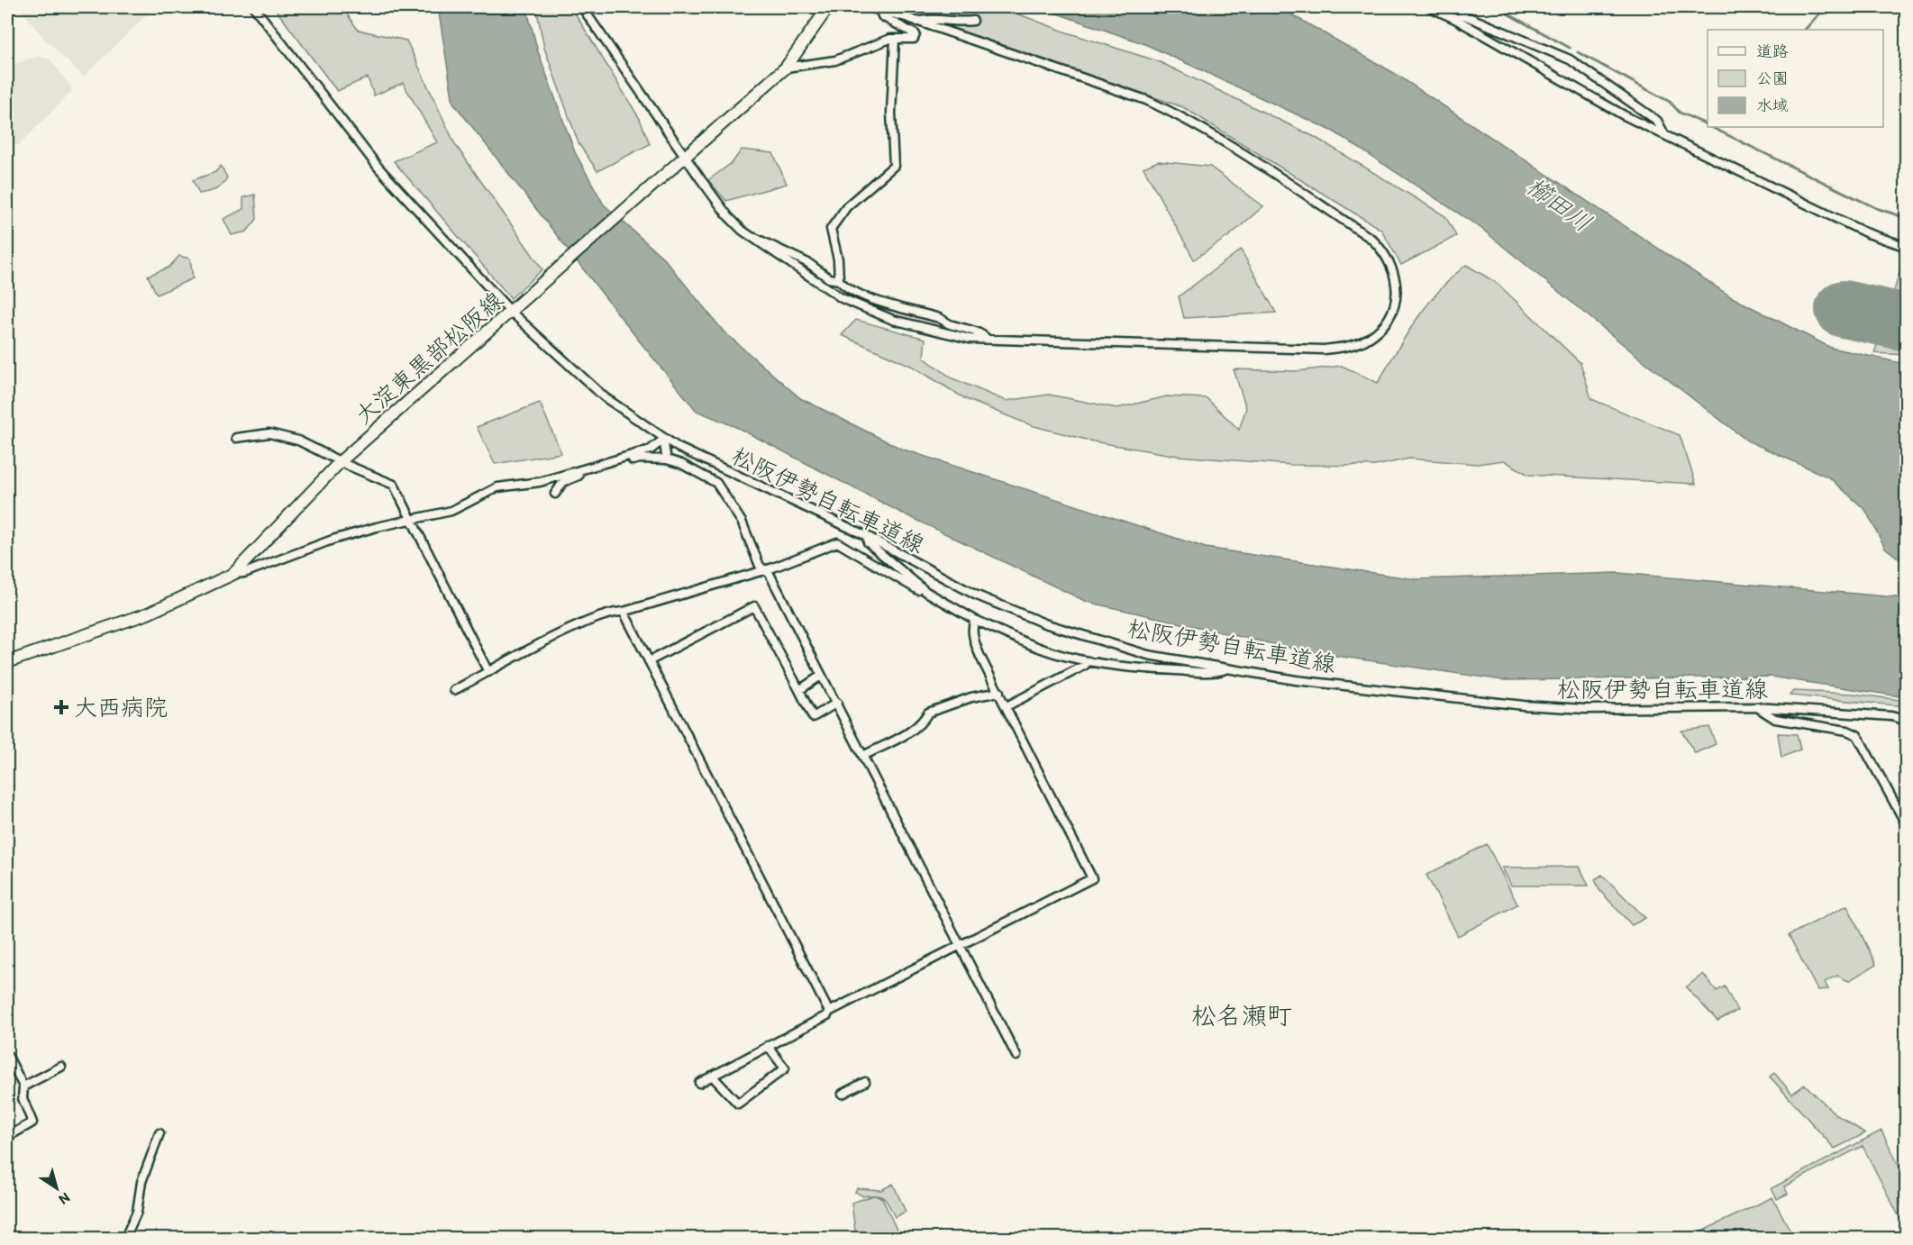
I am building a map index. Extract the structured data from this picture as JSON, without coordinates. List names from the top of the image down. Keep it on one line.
{"streets":{"main road":["大淀東黒部松阪線"],"street":["松阪伊勢自転車道線"]},"crossings":[["大淀東黒部松阪線","松阪伊勢自転車道線"]],"districts":["松名瀬町"],"water":["櫛田川"],"places":{"health":["大西病院"]},"legend":["道路","公園","水域"],"north":"bottom right"}
